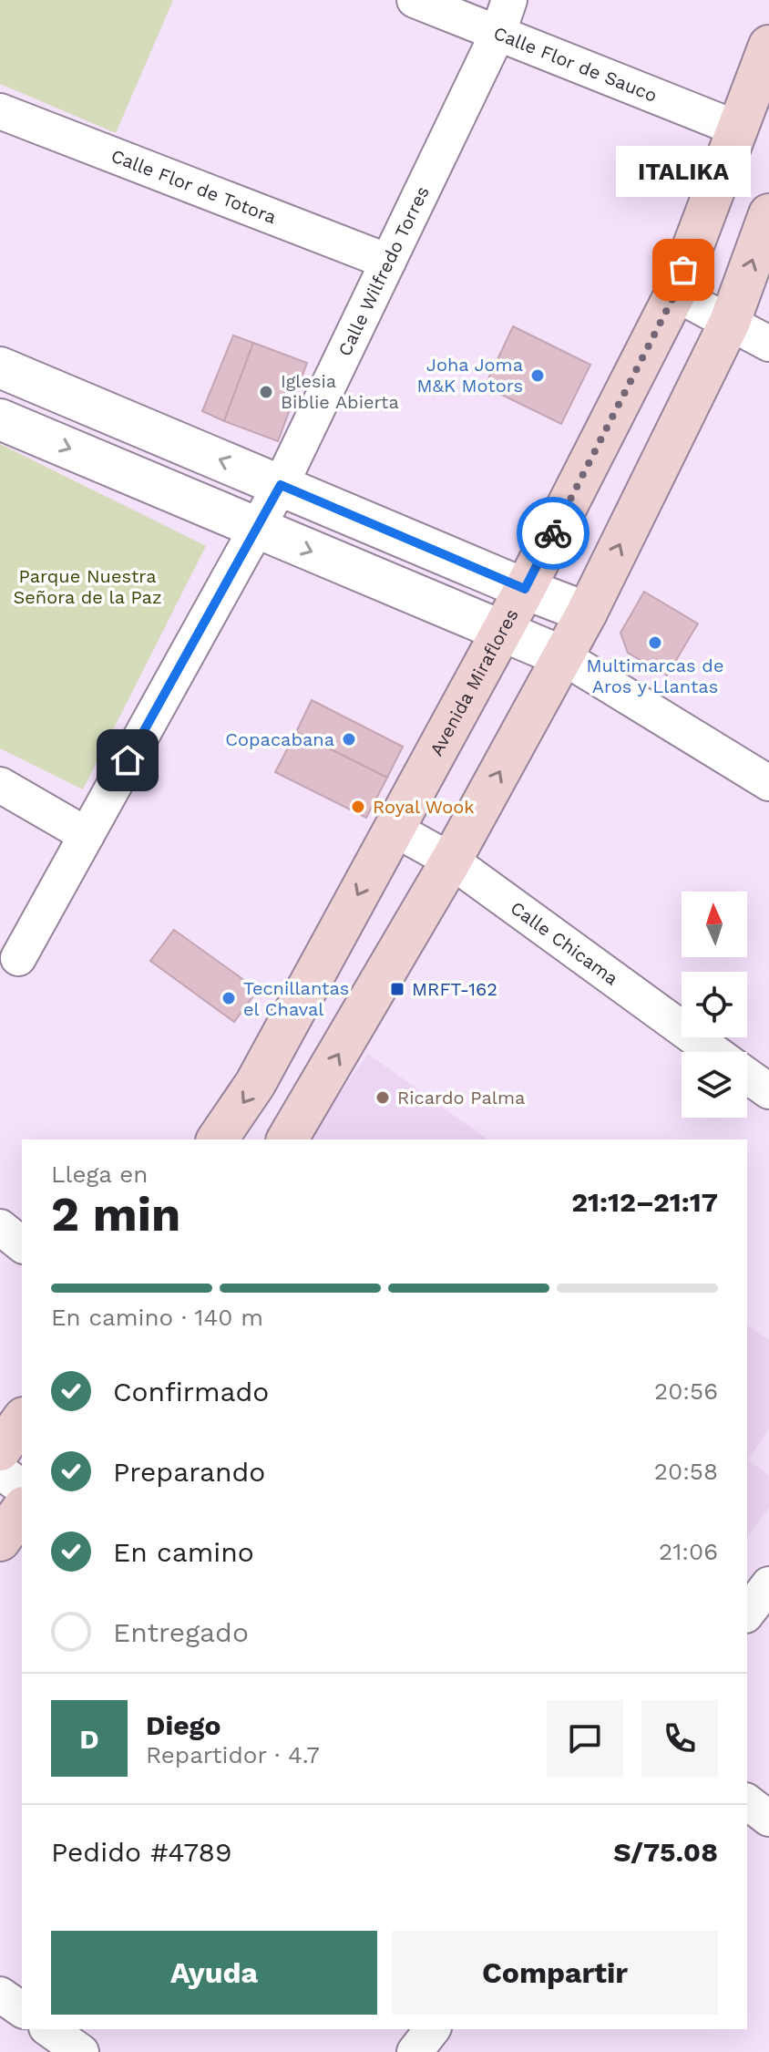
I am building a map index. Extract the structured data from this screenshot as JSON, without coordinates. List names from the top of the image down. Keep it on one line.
{"streets":{"main road":["Avenida Miraflores"],"street":["Calle Flor de Sauco","Calle Flor de Totora","Calle Wilfredo Torres","Calle Chicama"]},"crossings":[["Calle Flor de Sauco","Calle Wilfredo Torres"],["Calle Flor de Sauco","Avenida Miraflores"],["Calle Flor de Totora","Calle Wilfredo Torres"],["Avenida Miraflores","Calle Chicama"]],"parks":["Parque Nuestra Señora de la Paz"],"places":{"other":["ITALIKA","Joha Joma M&K Motors","Iglesia Biblie Abierta","Multimarcas de Aros y Llantas","Copacabana","Royal Wook","Tecnillantas el Chaval","Ricardo Palma"],"transit":["MRFT-162"]},"north":"top","page":{"bubble":"ITALIKA","heading":["2 min","Llega en","21:12–21:17"],"panel":["Diego","Repartidor · 4.7","Pedido #4789","S/75.08"],"bar":"En camino · 140 m","list":[["Confirmado","20:56"],["Preparando","20:58"],["En camino","21:06"],"Entregado"],"round":"D","buttons":["Ayuda","Compartir"]}}
